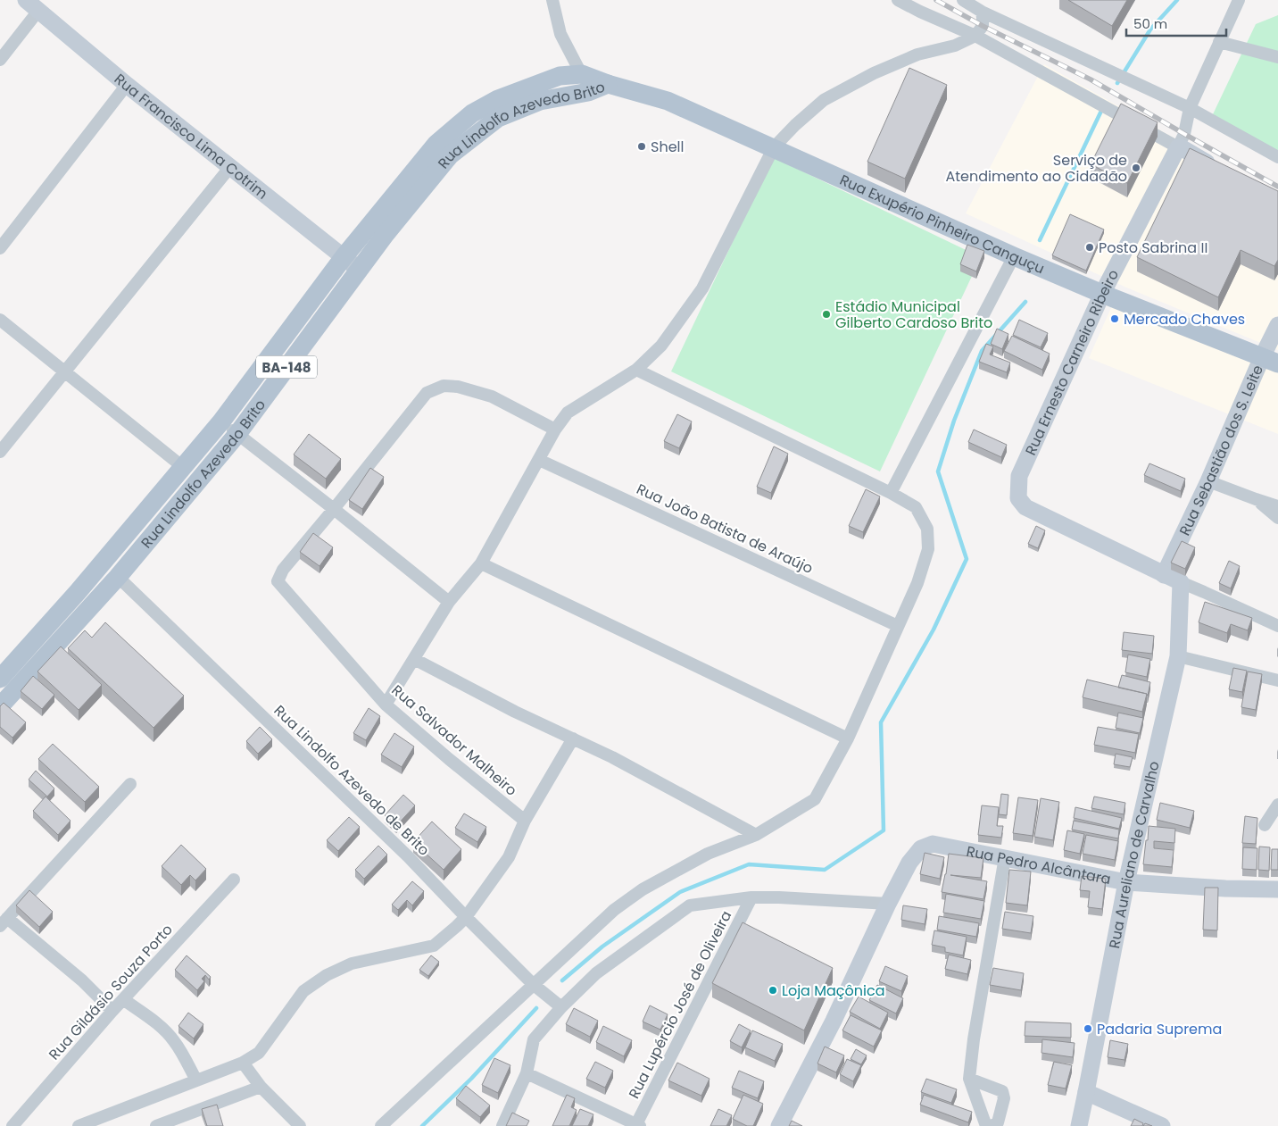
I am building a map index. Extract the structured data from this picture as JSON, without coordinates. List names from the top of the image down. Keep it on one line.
{"streets":{"main road":["Rua Lindolfo Azevedo Brito","Rua Exupério Pinheiro Canguçu","BA-148"],"street":["Rua Francisco Lima Cotrim","Rua Ernesto Carneiro Ribeiro","Rua Sebastião dos S. Leite","Rua João Batista de Araújo","Rua Salvador Malheiro","Rua Lindolfo Azevedo de Brito","Rua Aureliano de Carvalho","Rua Pedro Alcântara","Rua Gildásio Souza Porto","Rua Lupércio José de Oliveira"]},"crossings":[["Rua Lindolfo Azevedo Brito","Rua Francisco Lima Cotrim"],["Rua Lindolfo Azevedo Brito","Rua Exupério Pinheiro Canguçu"],["Rua Lindolfo Azevedo Brito","Rua Lindolfo Azevedo de Brito"],["Rua Exupério Pinheiro Canguçu","Rua Ernesto Carneiro Ribeiro"],["Rua Exupério Pinheiro Canguçu","Rua Sebastião dos S. Leite"],["Rua Ernesto Carneiro Ribeiro","Rua Sebastião dos S. Leite"],["Rua Aureliano de Carvalho","Rua Pedro Alcântara"]],"places":["Shell","Serviço de Atendimento ao Cidadão","Posto Sabrina II","Estádio Municipal Gilberto Cardoso Brito","Mercado Chaves","Loja Maçônica","Padaria Suprema"],"scale_bar":"50 m"}
